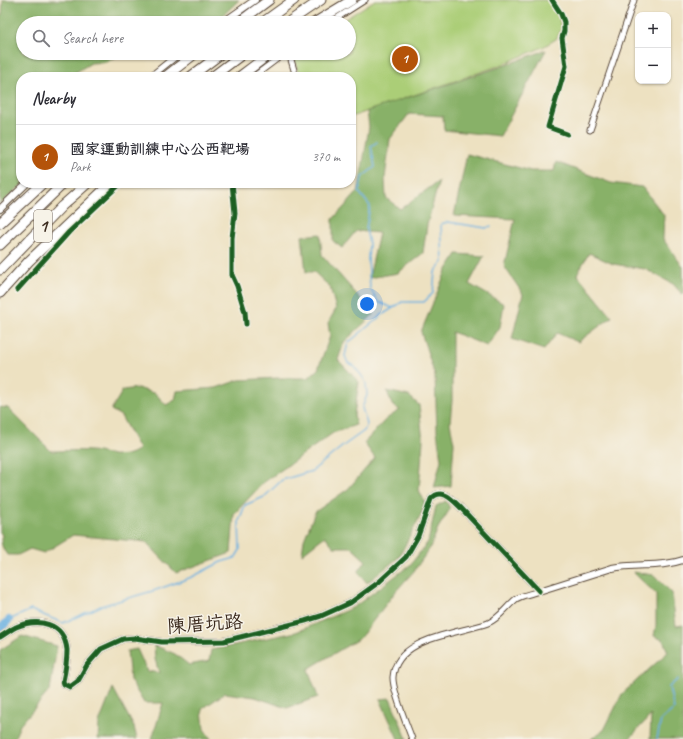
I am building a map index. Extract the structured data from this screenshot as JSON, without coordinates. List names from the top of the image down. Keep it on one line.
{"streets":{"highway":["1"],"street":["陳厝坑路"]},"page":{"map_buttons":["+","−"],"search":"Search here","pins":"1","heading":"Nearby","list":[{"mark":"1","name":"國家運動訓練中心公西靶場","note":"Park","value":"370 m"}]}}
